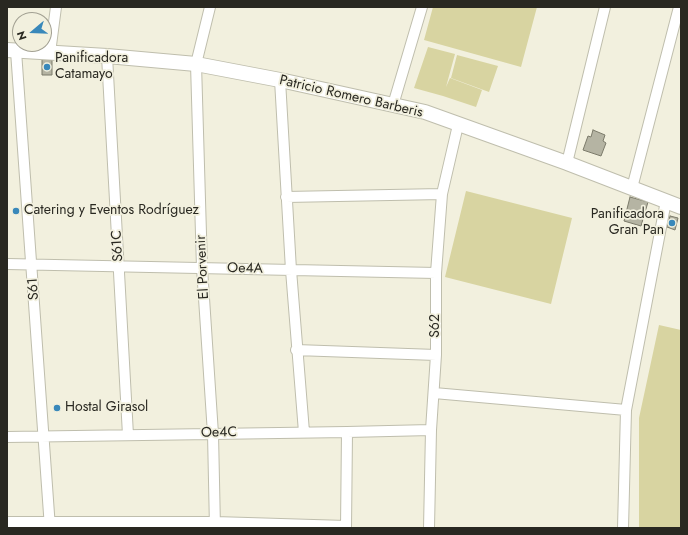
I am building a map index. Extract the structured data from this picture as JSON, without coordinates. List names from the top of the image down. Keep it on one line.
{"streets":{"street":["Patricio Romero Barberis","S61C","El Porvenir","Oe4A","S61","S62","Oe4C"]},"crossings":[["Patricio Romero Barberis","S61C"],["Patricio Romero Barberis","El Porvenir"],["Patricio Romero Barberis","S62"],["S61C","Oe4A"],["S61C","Oe4C"],["El Porvenir","Oe4A"],["El Porvenir","Oe4C"],["Oe4A","S61"],["Oe4A","S62"],["S61","Oe4C"],["S62","Oe4C"]],"places":["Panificadora Catamayo","Catering y Eventos Rodríguez","Panificadora Gran Pan","Hostal Girasol"],"north":"left"}
